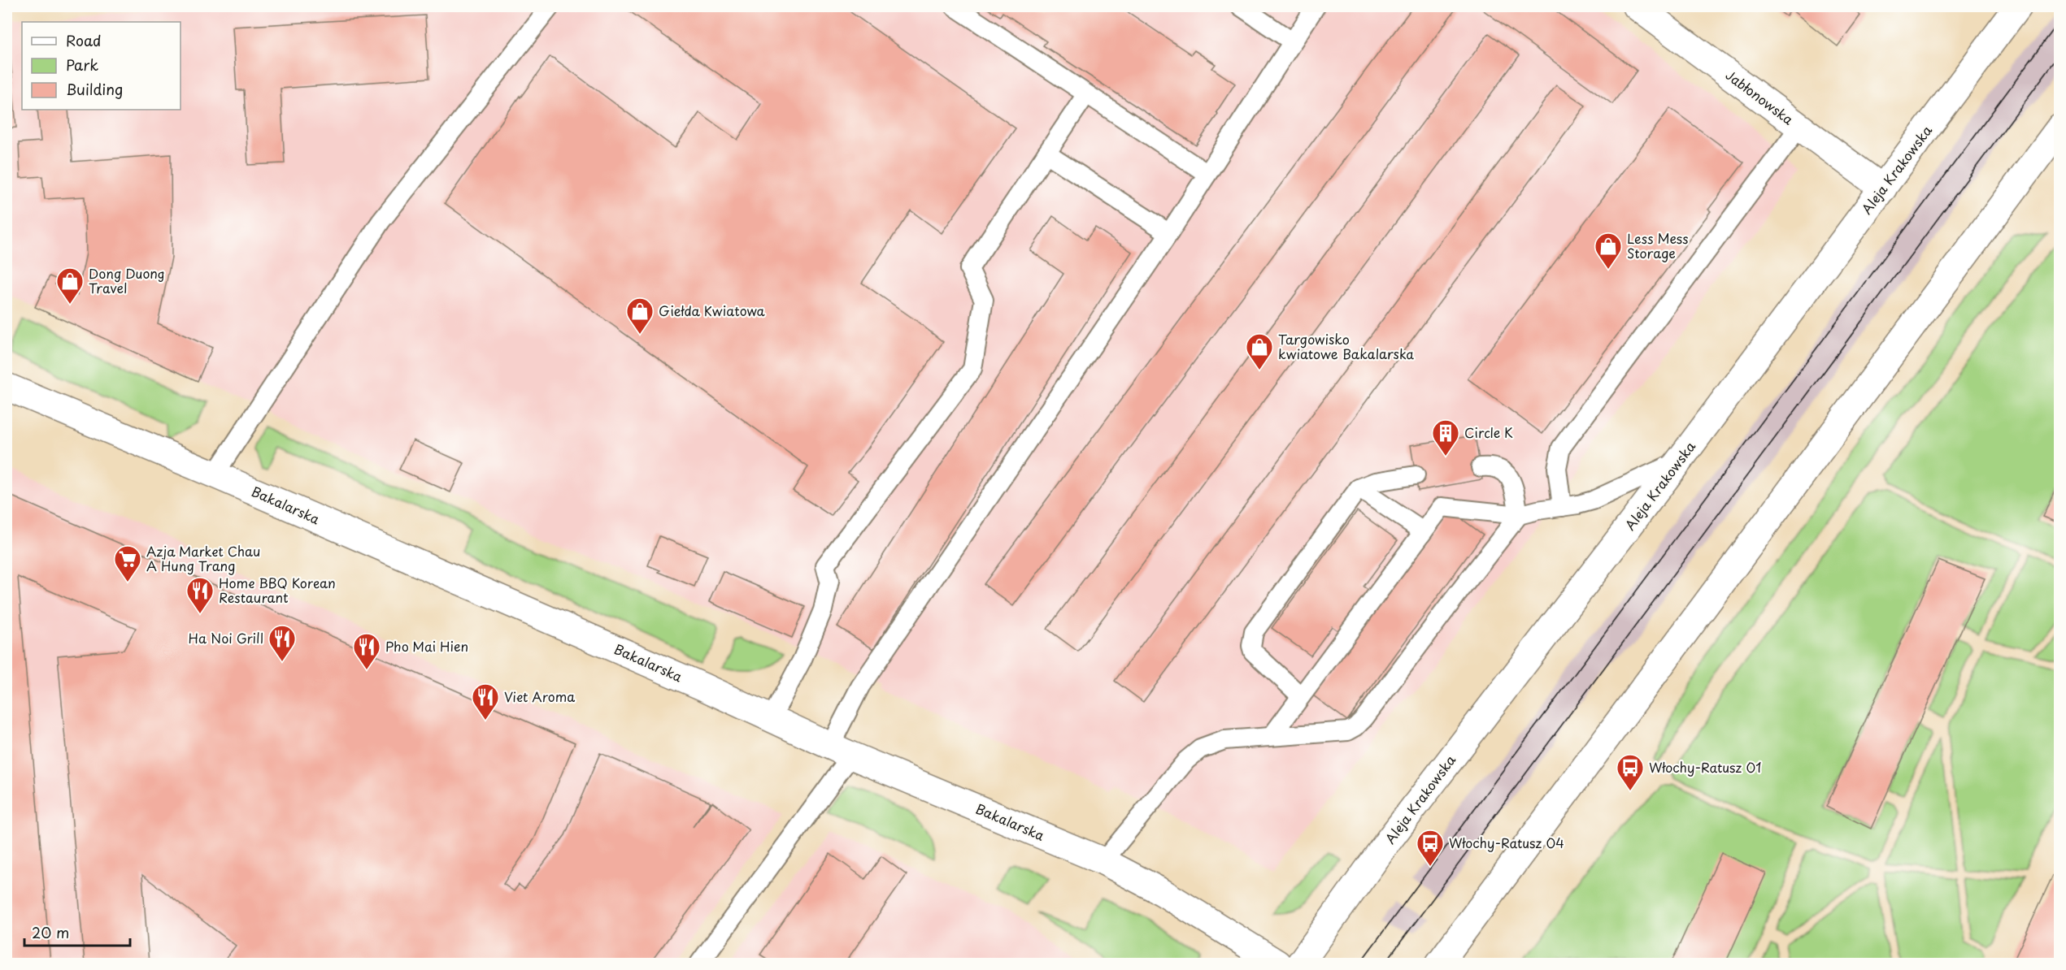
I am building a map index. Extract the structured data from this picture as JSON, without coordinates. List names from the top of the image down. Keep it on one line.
{"streets":{"main road":["Jabłonowska","Aleja Krakowska","Bakalarska"]},"crossings":[["Jabłonowska","Aleja Krakowska"]],"places":{"shop":["Less Mess Storage","Dong Duong Travel","Giełda Kwiatowa","Targowisko kwiatowe Bakalarska"],"building":["Circle K"],"supermarket":["Azja Market Chau A Hung Trang"],"restaurant":["Home BBQ Korean Restaurant","Ha Noi Grill","Pho Mai Hien","Viet Aroma"],"bus stop":["Włochy-Ratusz 01","Włochy-Ratusz 04"]},"legend":["Road","Park","Building"],"scale_bar":"20 m"}
